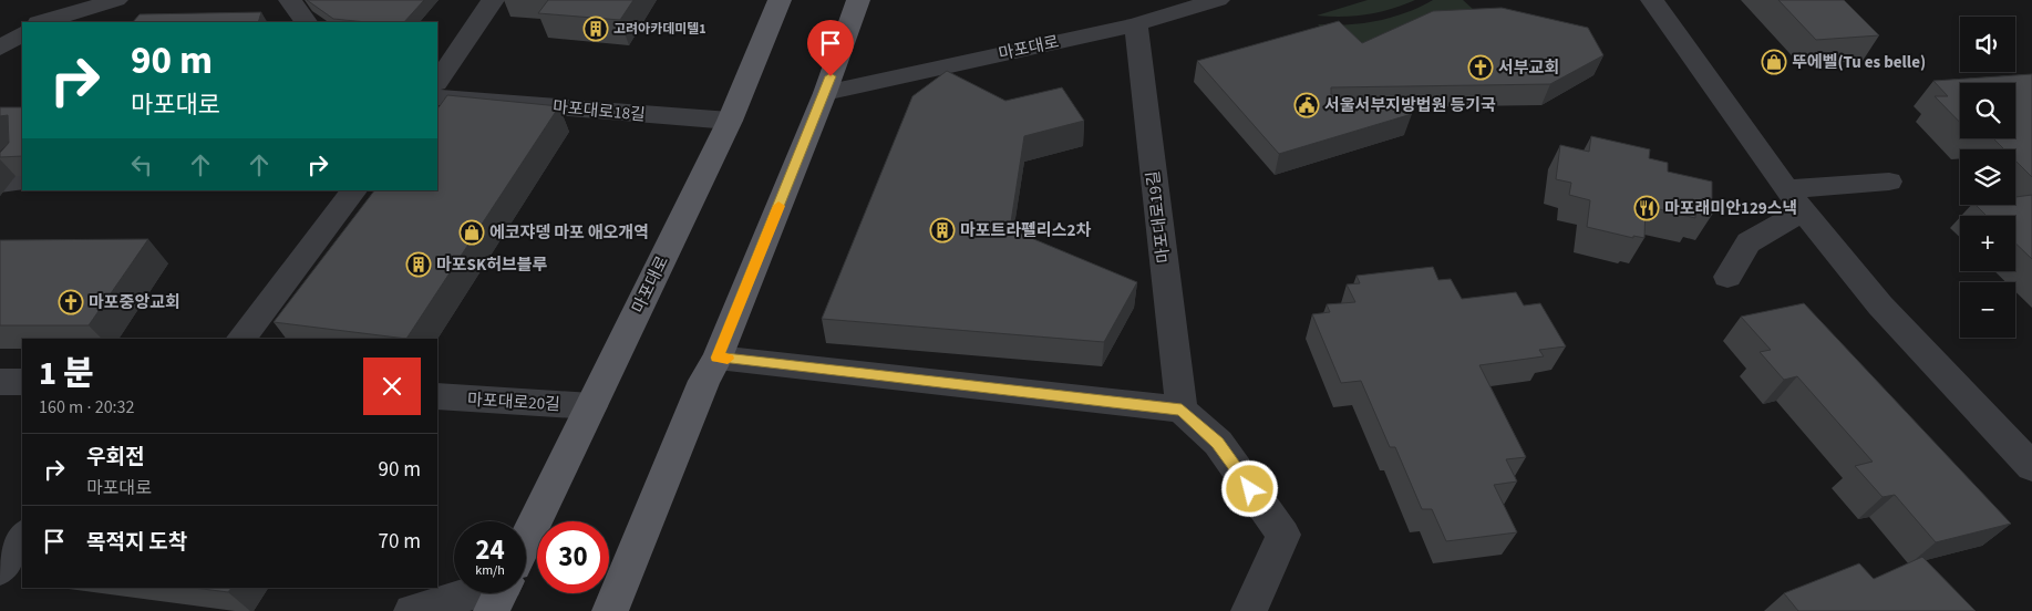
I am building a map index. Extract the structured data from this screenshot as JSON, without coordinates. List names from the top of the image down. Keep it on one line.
{"streets":{"main road":["마포대로"],"street":["마포대로18길","마포대로19길","마포대로20길"]},"crossings":[["마포대로","마포대로18길"],["마포대로","마포대로19길"],["마포대로","마포대로20길"]],"places":{"building":["고려아카데미텔1","마포트라펠리스2차","마포SK허브블루"],"shop":["뚜에벨(Tu es belle)","에코쟈뎅 마포 애오개역"],"church":["서부교회","마포중앙교회"],"public building":["서울서부지방법원 등기국"],"restaurant":["마포래미안129스낵"]},"page":{"map_buttons":["+","−"],"turn":["90 m","마포대로"],"heading":["1 분","160 m · 20:32"],"list":[{"name":"우회전","note":"마포대로","value":"90 m"},{"name":"목적지 도착","value":"70 m"}],"speed":"24 km/h","limit":"30"}}
